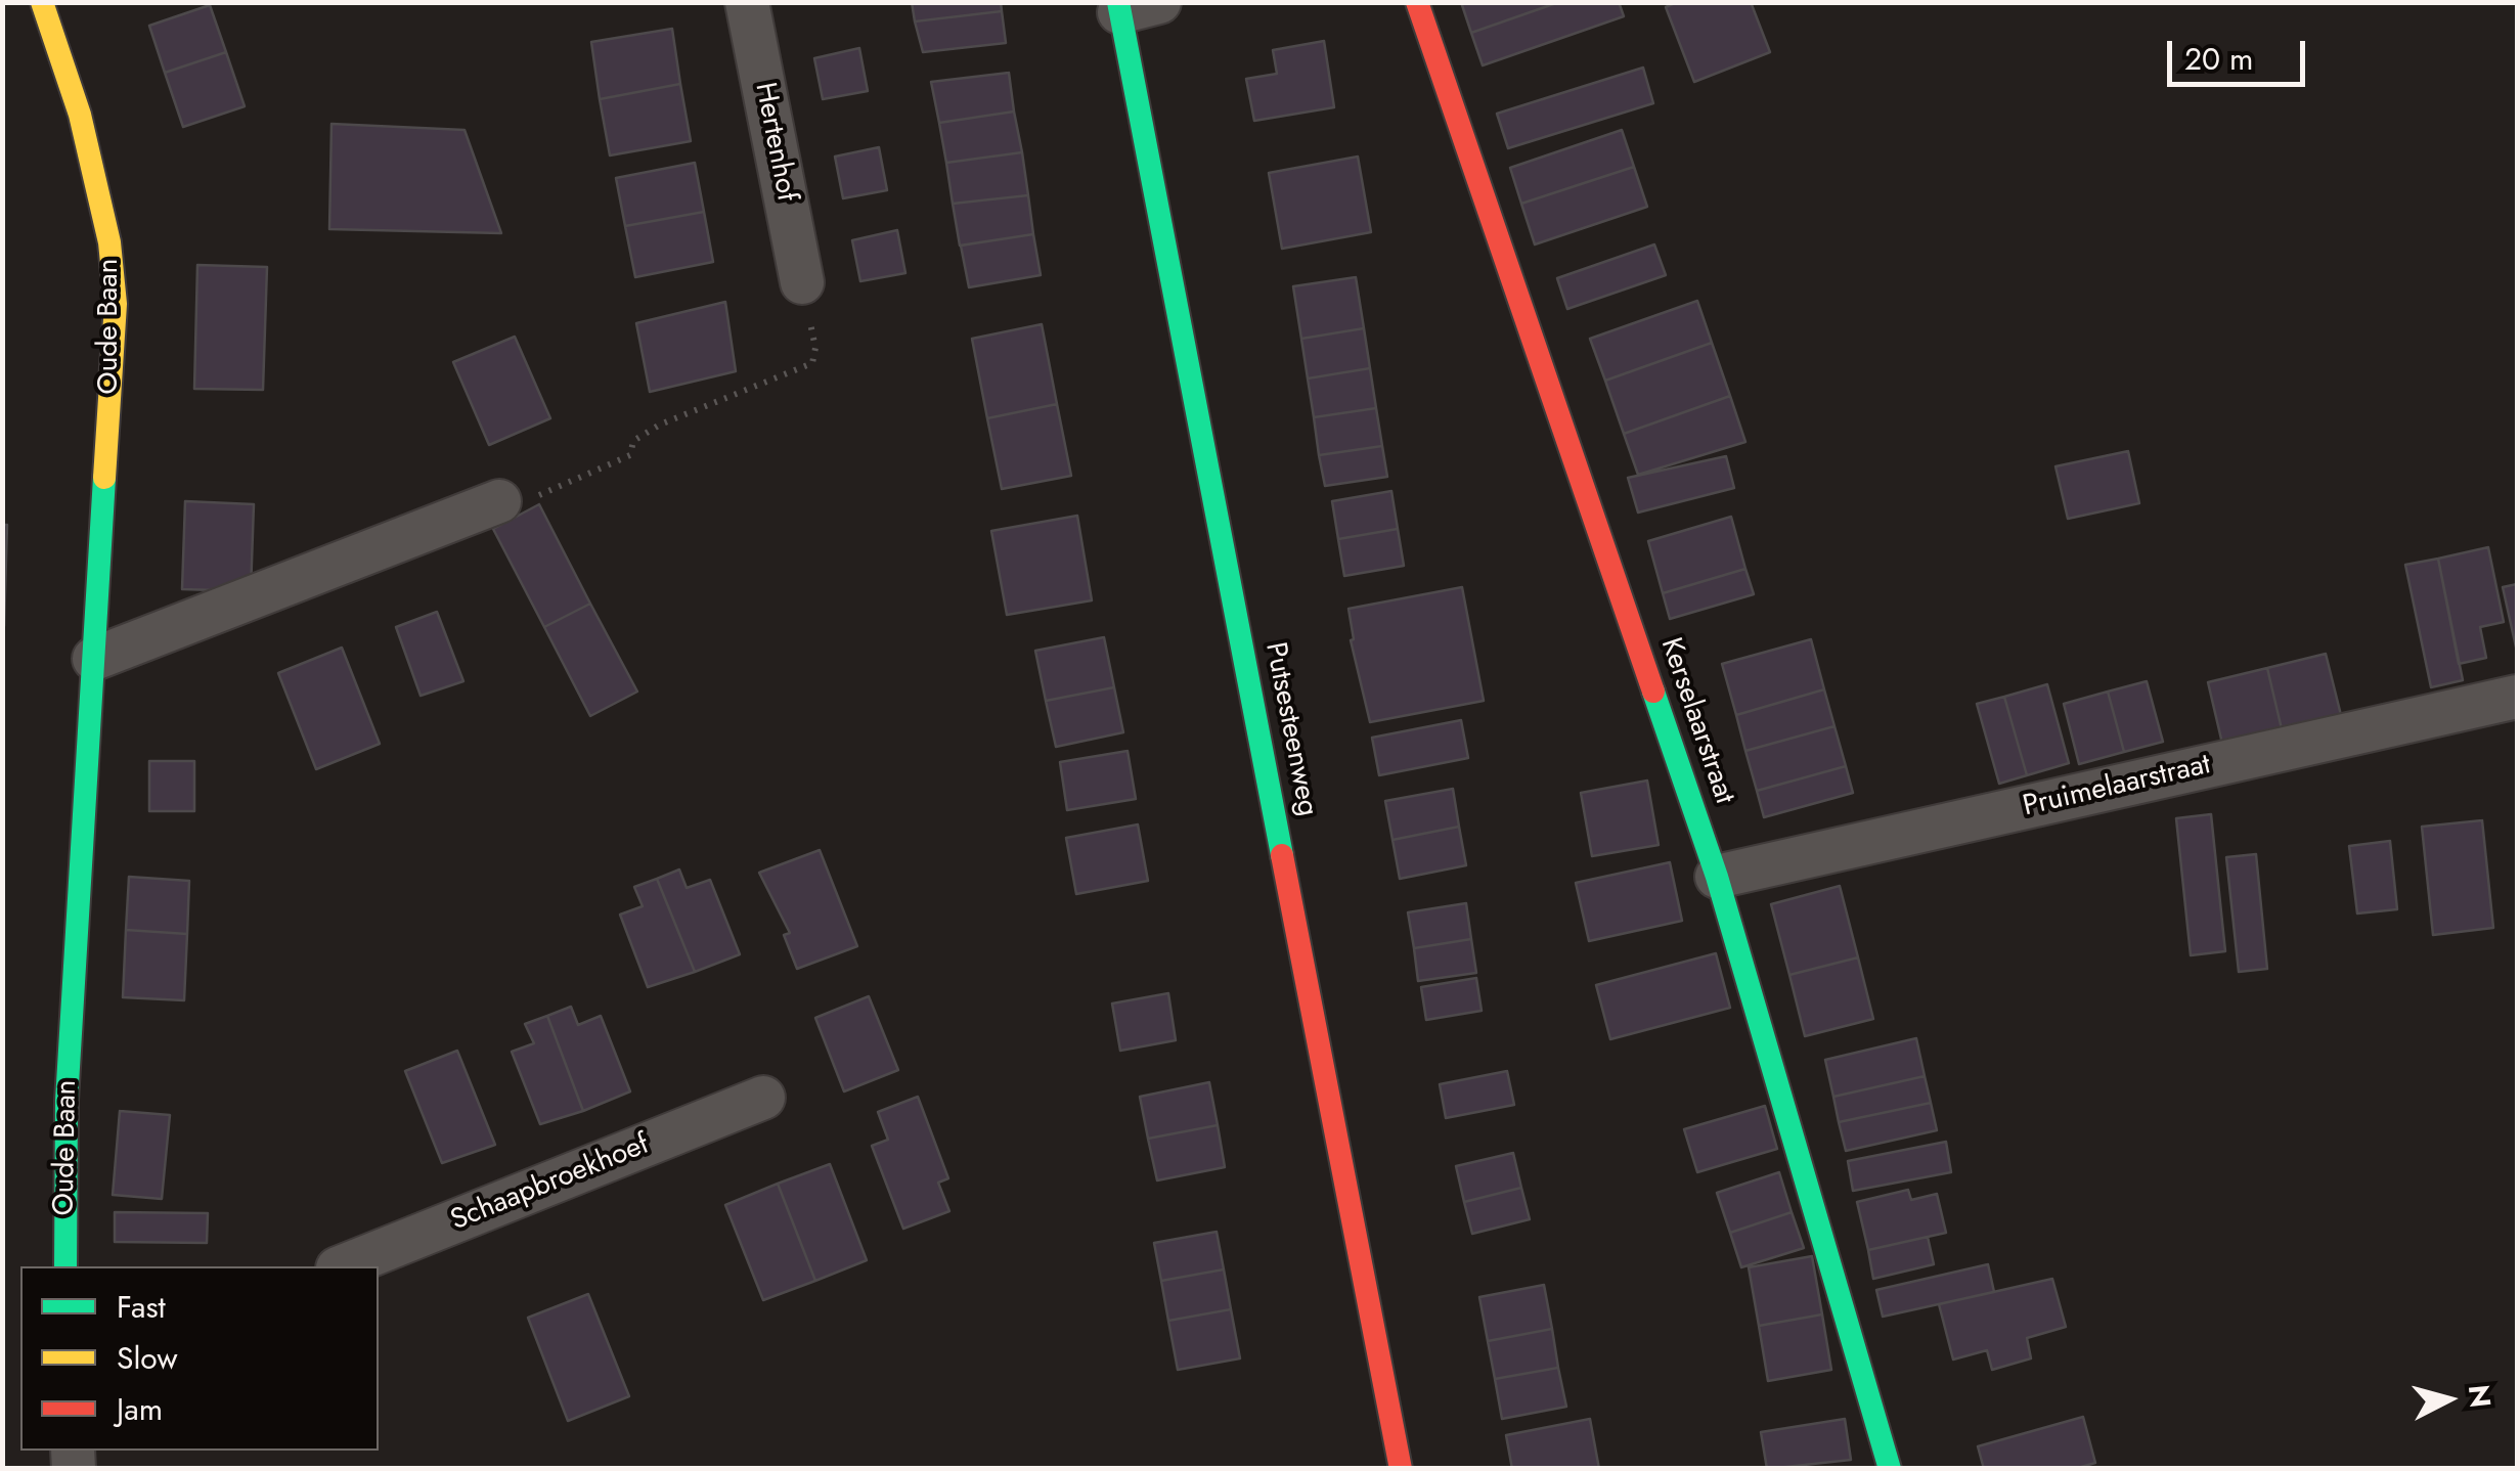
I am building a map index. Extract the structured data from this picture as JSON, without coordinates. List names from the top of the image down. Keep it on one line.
{"streets":{"street":["Hertenhof","Oude Baan","Kerselaarstraat","Putsesteenweg","Pruimelaarstraat","Schaapbroekhoef"]},"crossings":[["Kerselaarstraat","Pruimelaarstraat"]],"legend":["Fast","Slow","Jam"],"scale_bar":"20 m","north":"right"}
